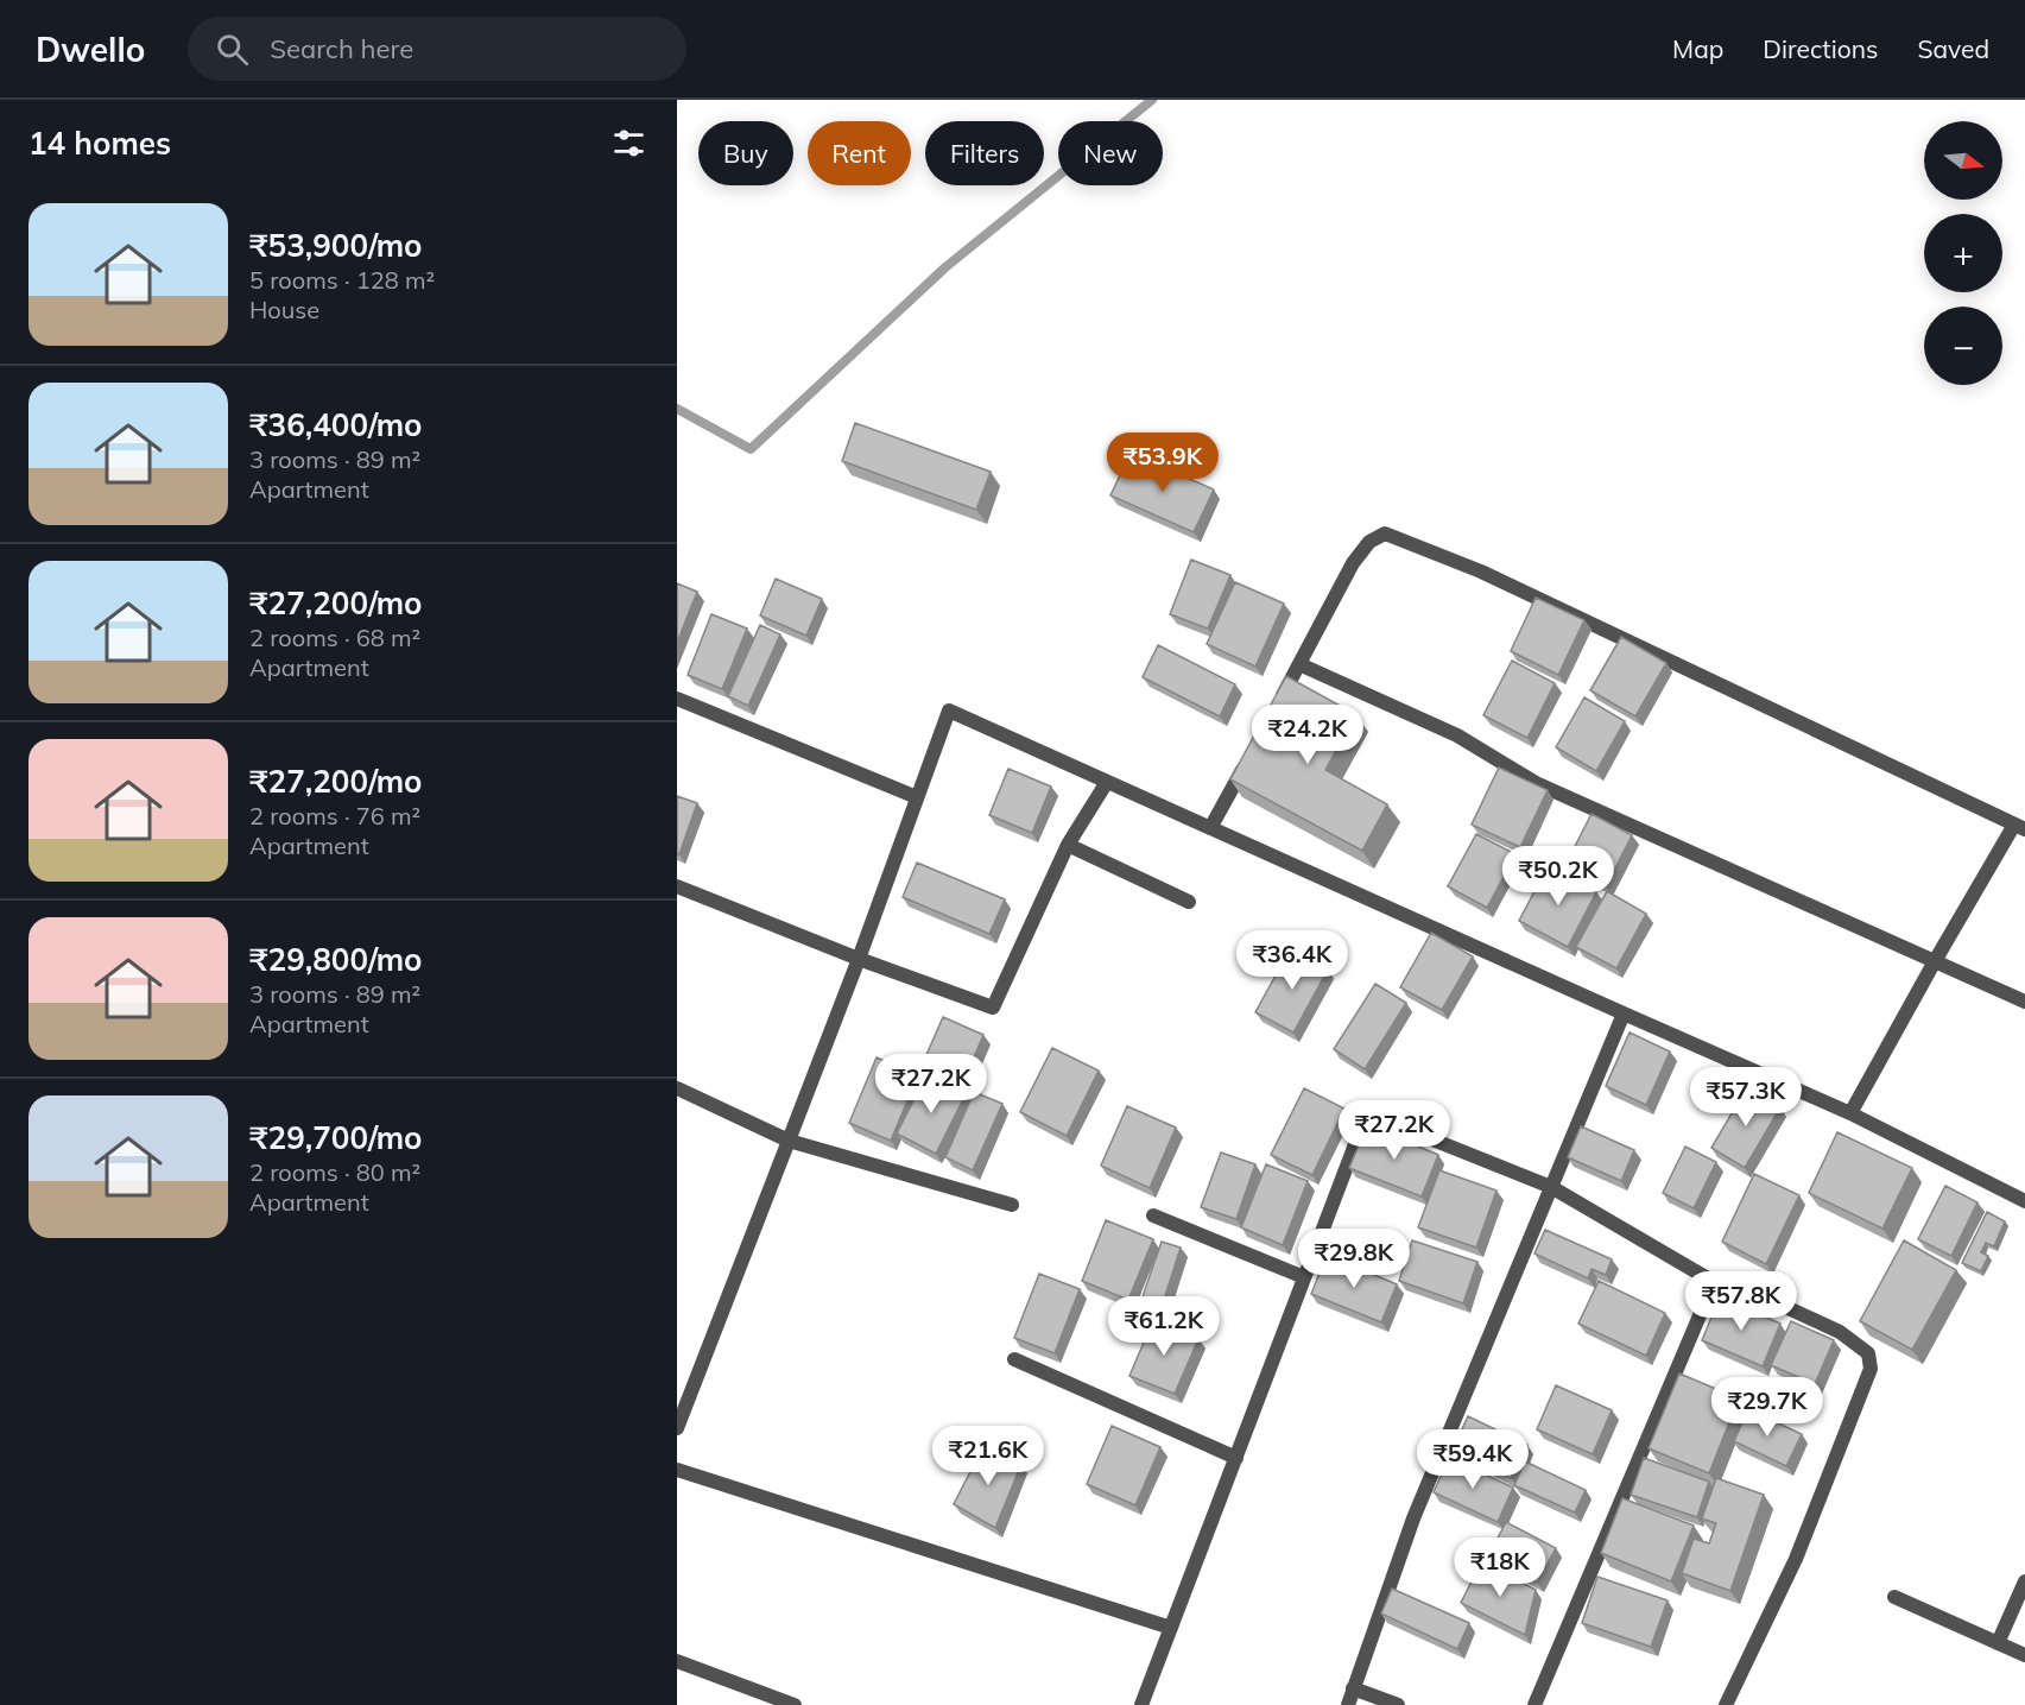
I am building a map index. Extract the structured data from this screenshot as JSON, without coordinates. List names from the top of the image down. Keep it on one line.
{"north":"right","page":{"header":"Dwello","search":"Search here","nav":["Map","Directions","Saved"],"heading":"14 homes","map_buttons":["+","−"],"chip":["Buy","Rent","Filters","New"],"list":[{"name":"₹53,900/mo","note":"5 rooms · 128 m² · House"},{"name":"₹36,400/mo","note":"3 rooms · 89 m² · Apartment"},{"name":"₹27,200/mo","note":"2 rooms · 68 m² · Apartment"},{"name":"₹27,200/mo","note":"2 rooms · 76 m² · Apartment"},{"name":"₹29,800/mo","note":"3 rooms · 89 m² · Apartment"},{"name":"₹29,700/mo","note":"2 rooms · 80 m² · Apartment"}],"price":["₹53.9K","₹24.2K","₹50.2K","₹36.4K","₹27.2K","₹57.3K","₹27.2K","₹29.8K","₹57.8K","₹61.2K","₹29.7K","₹21.6K","₹59.4K","₹18K"]}}
